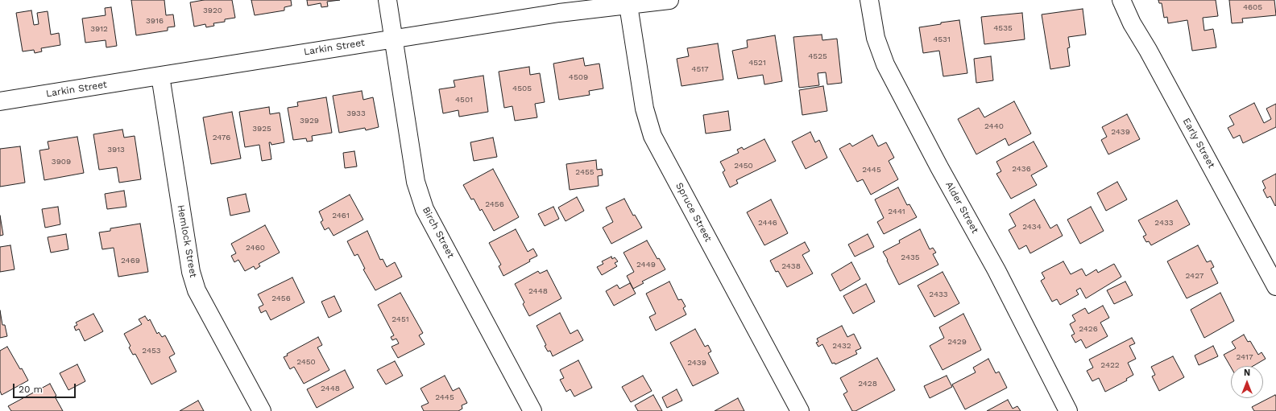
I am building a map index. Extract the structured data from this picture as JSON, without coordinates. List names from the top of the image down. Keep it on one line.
{"streets":{"street":["Larkin Street","Early Street","Alder Street","Spruce Street","Birch Street","Hemlock Street"]},"crossings":[["Larkin Street","Spruce Street"],["Larkin Street","Birch Street"],["Larkin Street","Hemlock Street"]],"house_numbers":["4605","3920","3916","4535","3912","4531","4525","4521","4517","4509","4505","4501","3933","3929","2440","3925","2439","2476","3913","3909","2450","2436","2445","2455","2456","2441","2461","2446","2433","2434","2460","2435","2469","2449","2438","2427","2448","2433","2456","2451","2426","2429","2432","2453","2417","2450","2439","2422","2428","2448","2445"],"scale_bar":"20 m","north":"top"}
